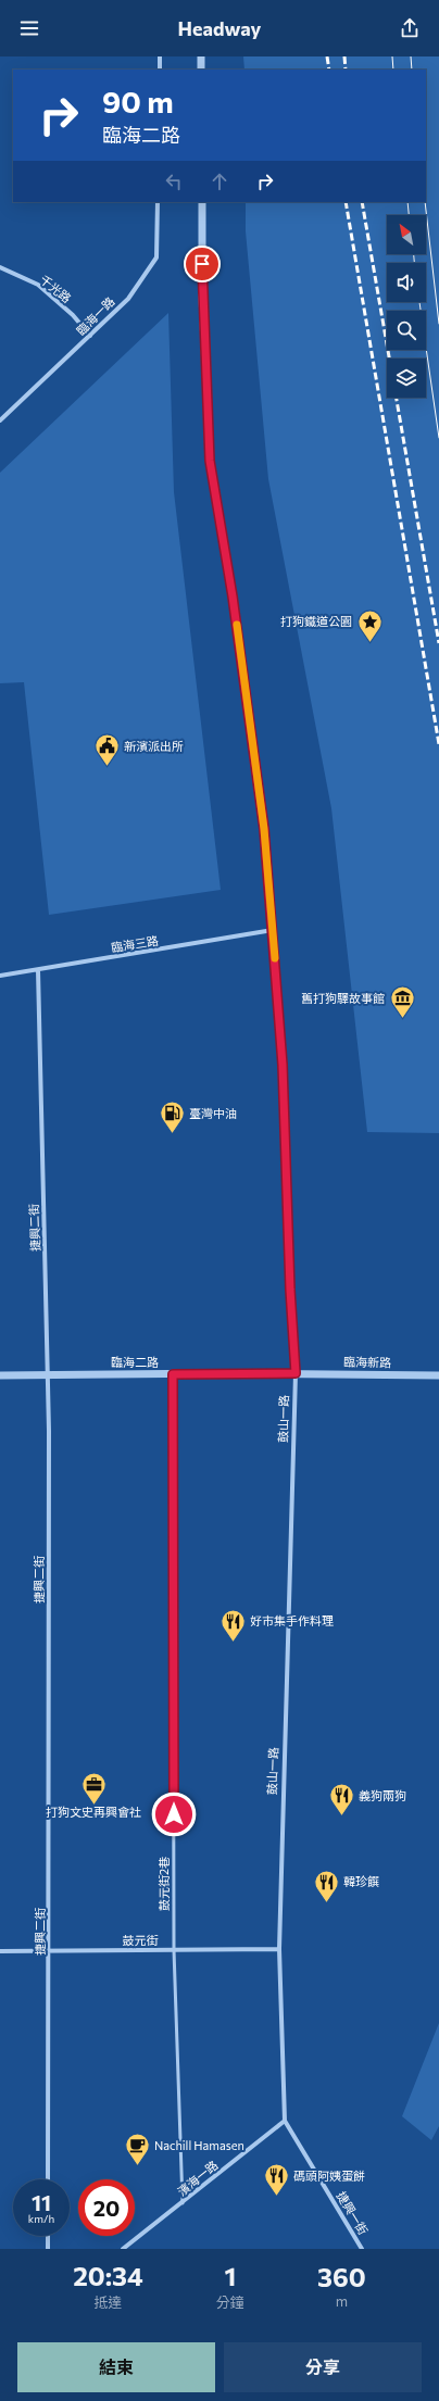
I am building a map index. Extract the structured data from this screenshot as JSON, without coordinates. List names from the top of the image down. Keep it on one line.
{"streets":{"street":["千光路","臨海一路","臨海三路","捷興二街","臨海二路","臨海新路","鼓山一路","鼓元街","濱海一路","捷興一街"],"lane":["鼓元街2巷"]},"crossings":[["千光路","臨海一路"],["臨海三路","捷興二街"],["臨海三路","鼓山一路"],["捷興二街","臨海二路"],["捷興二街","鼓元街"],["臨海二路","臨海新路"],["臨海二路","鼓山一路"],["臨海二路","鼓元街2巷"],["臨海新路","鼓山一路"],["鼓山一路","鼓元街"],["鼓山一路","濱海一路"],["鼓山一路","捷興一街"],["鼓元街2巷","鼓元街"],["鼓元街2巷","濱海一路"],["濱海一路","捷興一街"]],"places":{"place":["打狗鐵道公園"],"public building":["新濱派出所"],"museum":["舊打狗驛故事館"],"fuel station":["臺灣中油"],"restaurant":["好市集手作料理","義狗兩狗","韓珍饌","碼頭阿姨蛋餅"],"office":["打狗文史再興會社"],"cafe":["Nachill Hamasen"]},"north":"top left","page":{"header":"Headway","turn":["90 m","臨海二路"],"speed":"11 km/h","limit":"20","eta":["20:34","抵達","1","分鐘","360","m"],"buttons":["結束","分享"]}}
